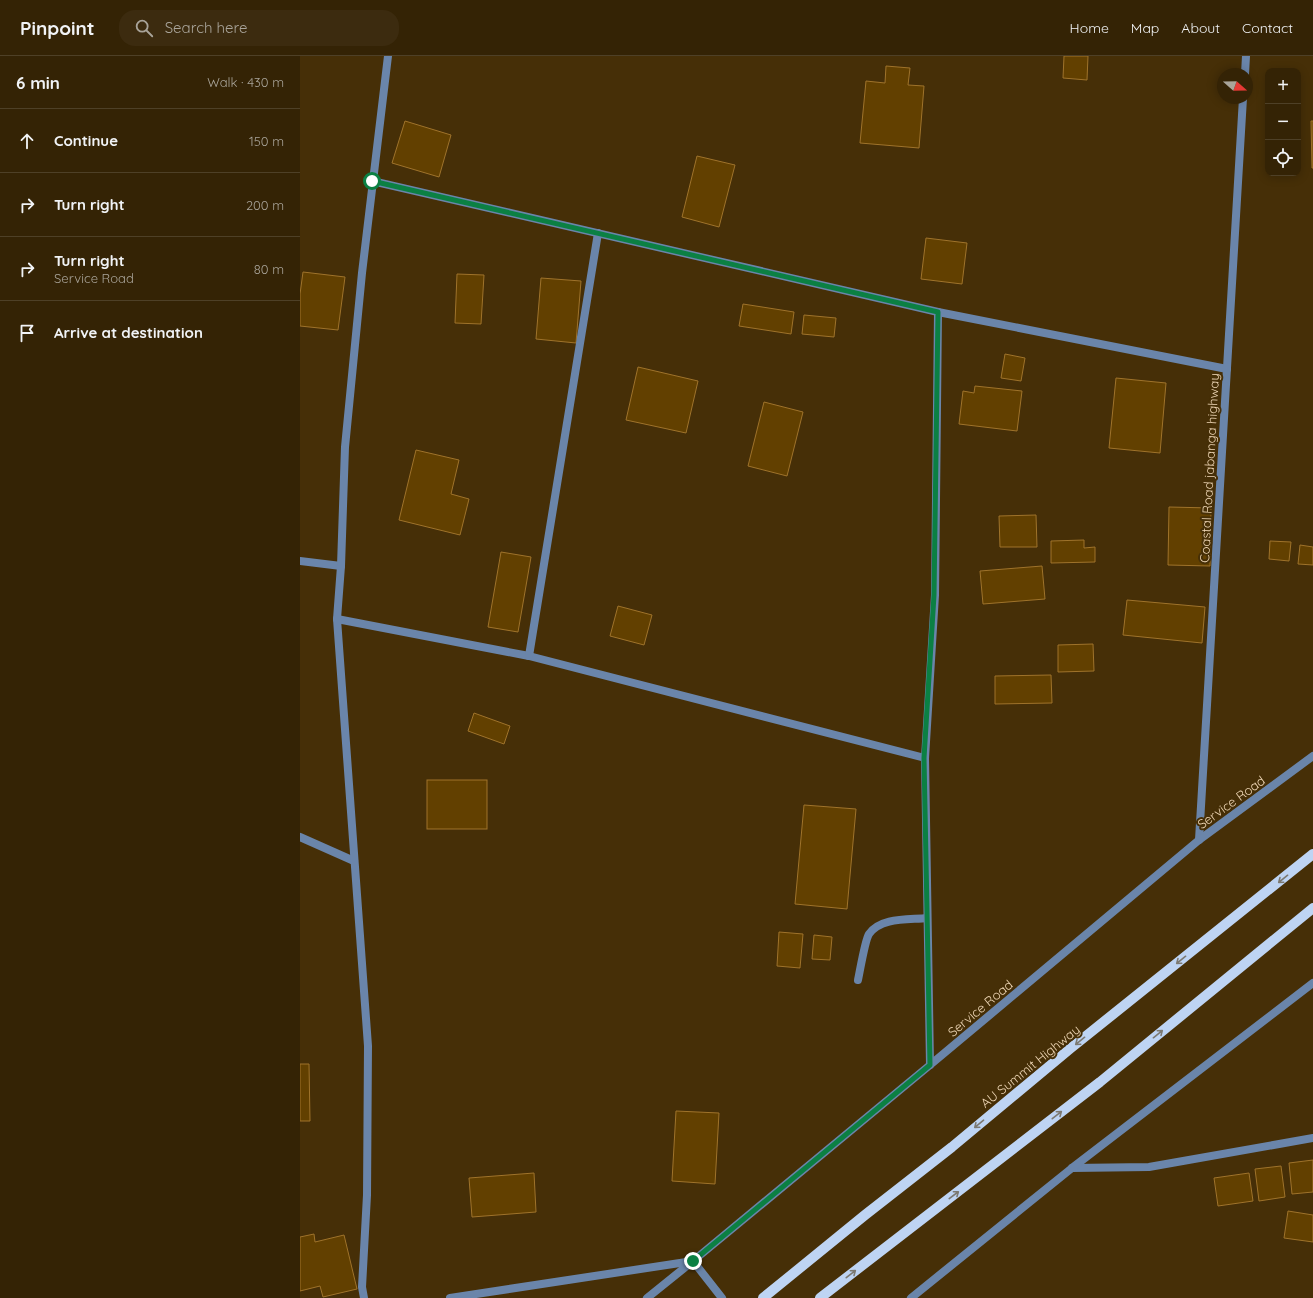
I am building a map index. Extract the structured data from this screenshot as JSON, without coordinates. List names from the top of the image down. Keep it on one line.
{"streets":{"main road":["AU Summit Highway"],"street":["Coastal Road jabanga highway","Service Road"]},"crossings":[["Coastal Road jabanga highway","Service Road"]],"north":"right","page":{"header":"Pinpoint","search":"Search here","nav":["Home","Map","About","Contact"],"heading":["6 min","Walk · 430 m"],"map_buttons":["+","−"],"list":[["Continue","150 m"],["Turn right","200 m"],["Turn right","Service Road","80 m"],"Arrive at destination"]}}
